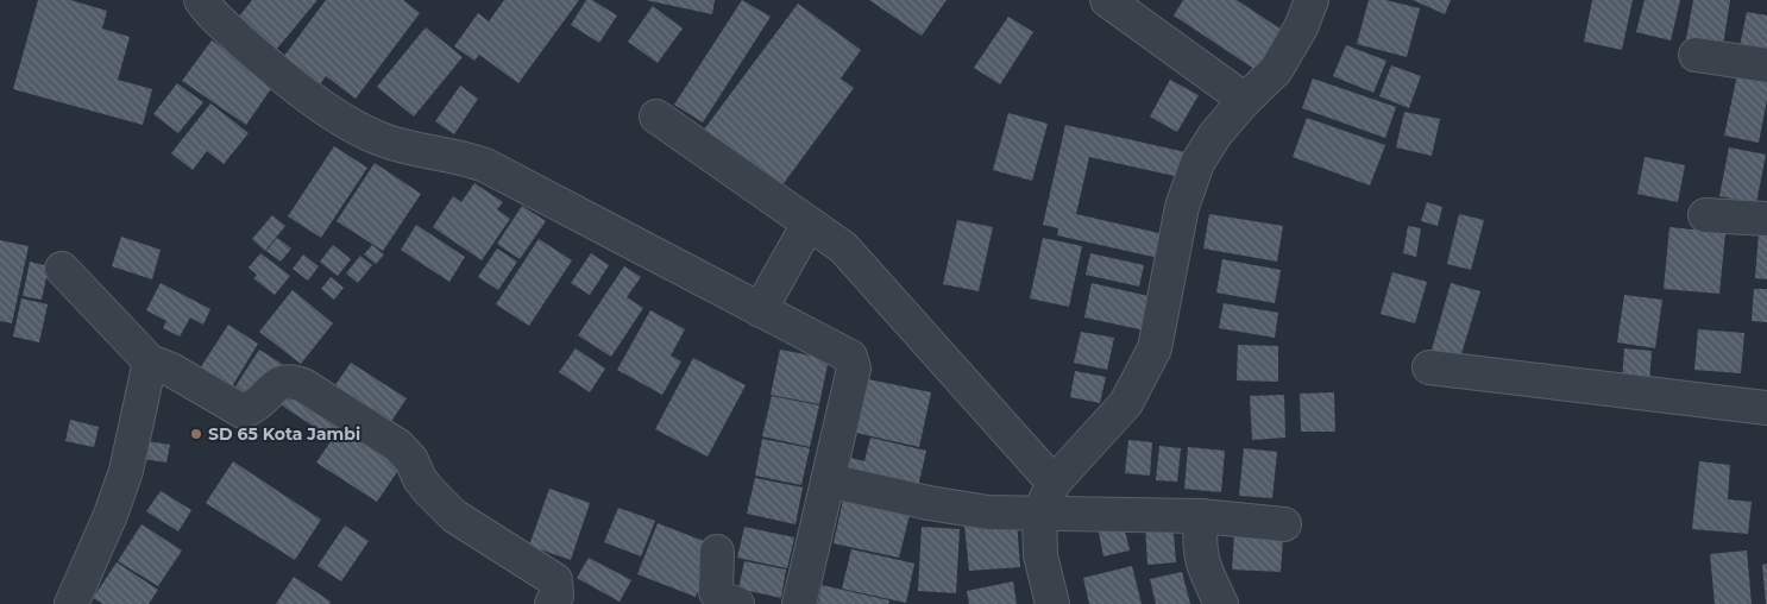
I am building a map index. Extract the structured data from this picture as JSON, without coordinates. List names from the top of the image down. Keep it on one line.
{"places":["SD 65 Kota Jambi"]}
